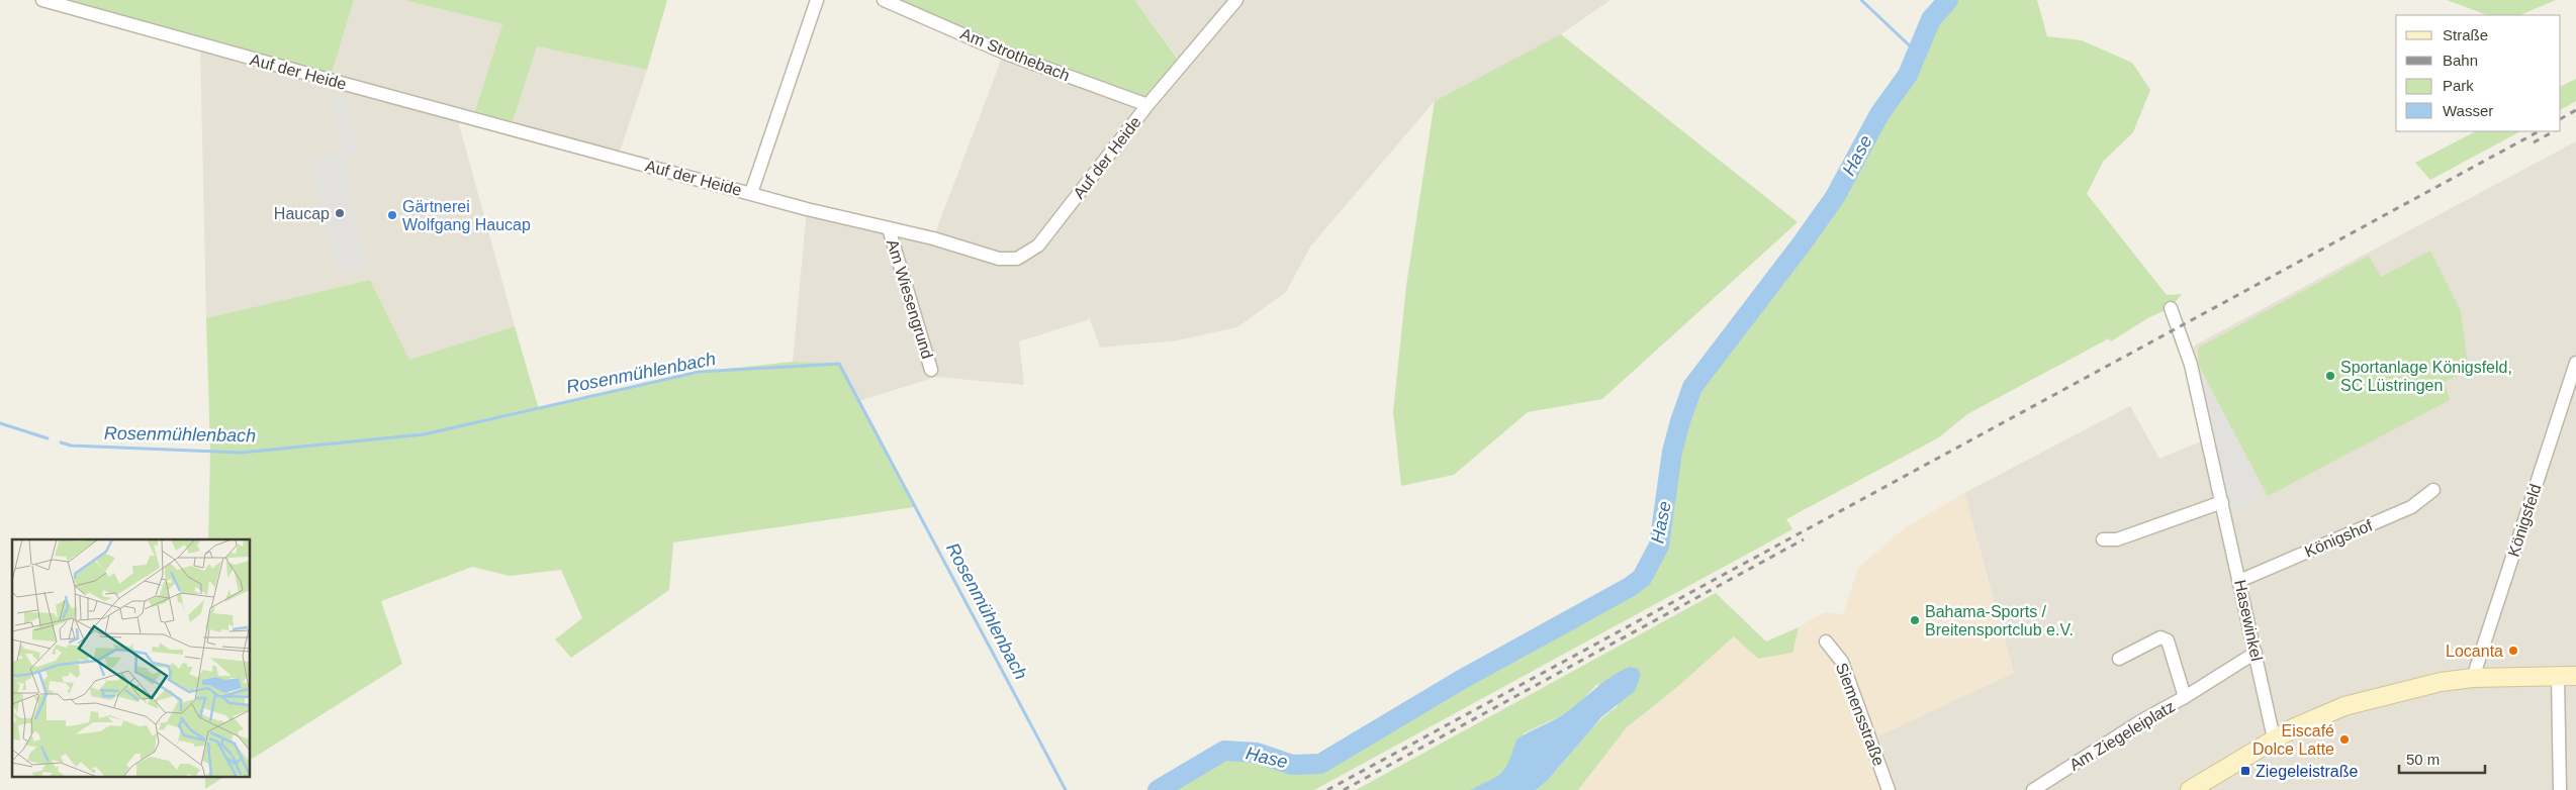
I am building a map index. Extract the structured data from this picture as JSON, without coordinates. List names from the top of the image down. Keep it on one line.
{"streets":{"street":["Am Strothebach","Auf der Heide","Am Wiesengrund","Königsfeld","Königshof","Hasewinkel","Siemensstraße","Am Ziegeleiplatz"]},"crossings":[["Am Strothebach","Auf der Heide"],["Auf der Heide","Am Wiesengrund"],["Königshof","Hasewinkel"],["Hasewinkel","Am Ziegeleiplatz"]],"water":["Hase","Rosenmühlenbach"],"places":{"other":["Haucap","Gärtnerei Wolfgang Haucap","Sportanlage Königsfeld, SC Lüstringen","Bahama-Sports / Breitensportclub e.V.","Locanta","Eiscafé Dolce Latte"],"transit":["Ziegeleistraße"]},"legend":["Straße","Bahn","Park","Wasser"],"scale_bar":"50 m"}
